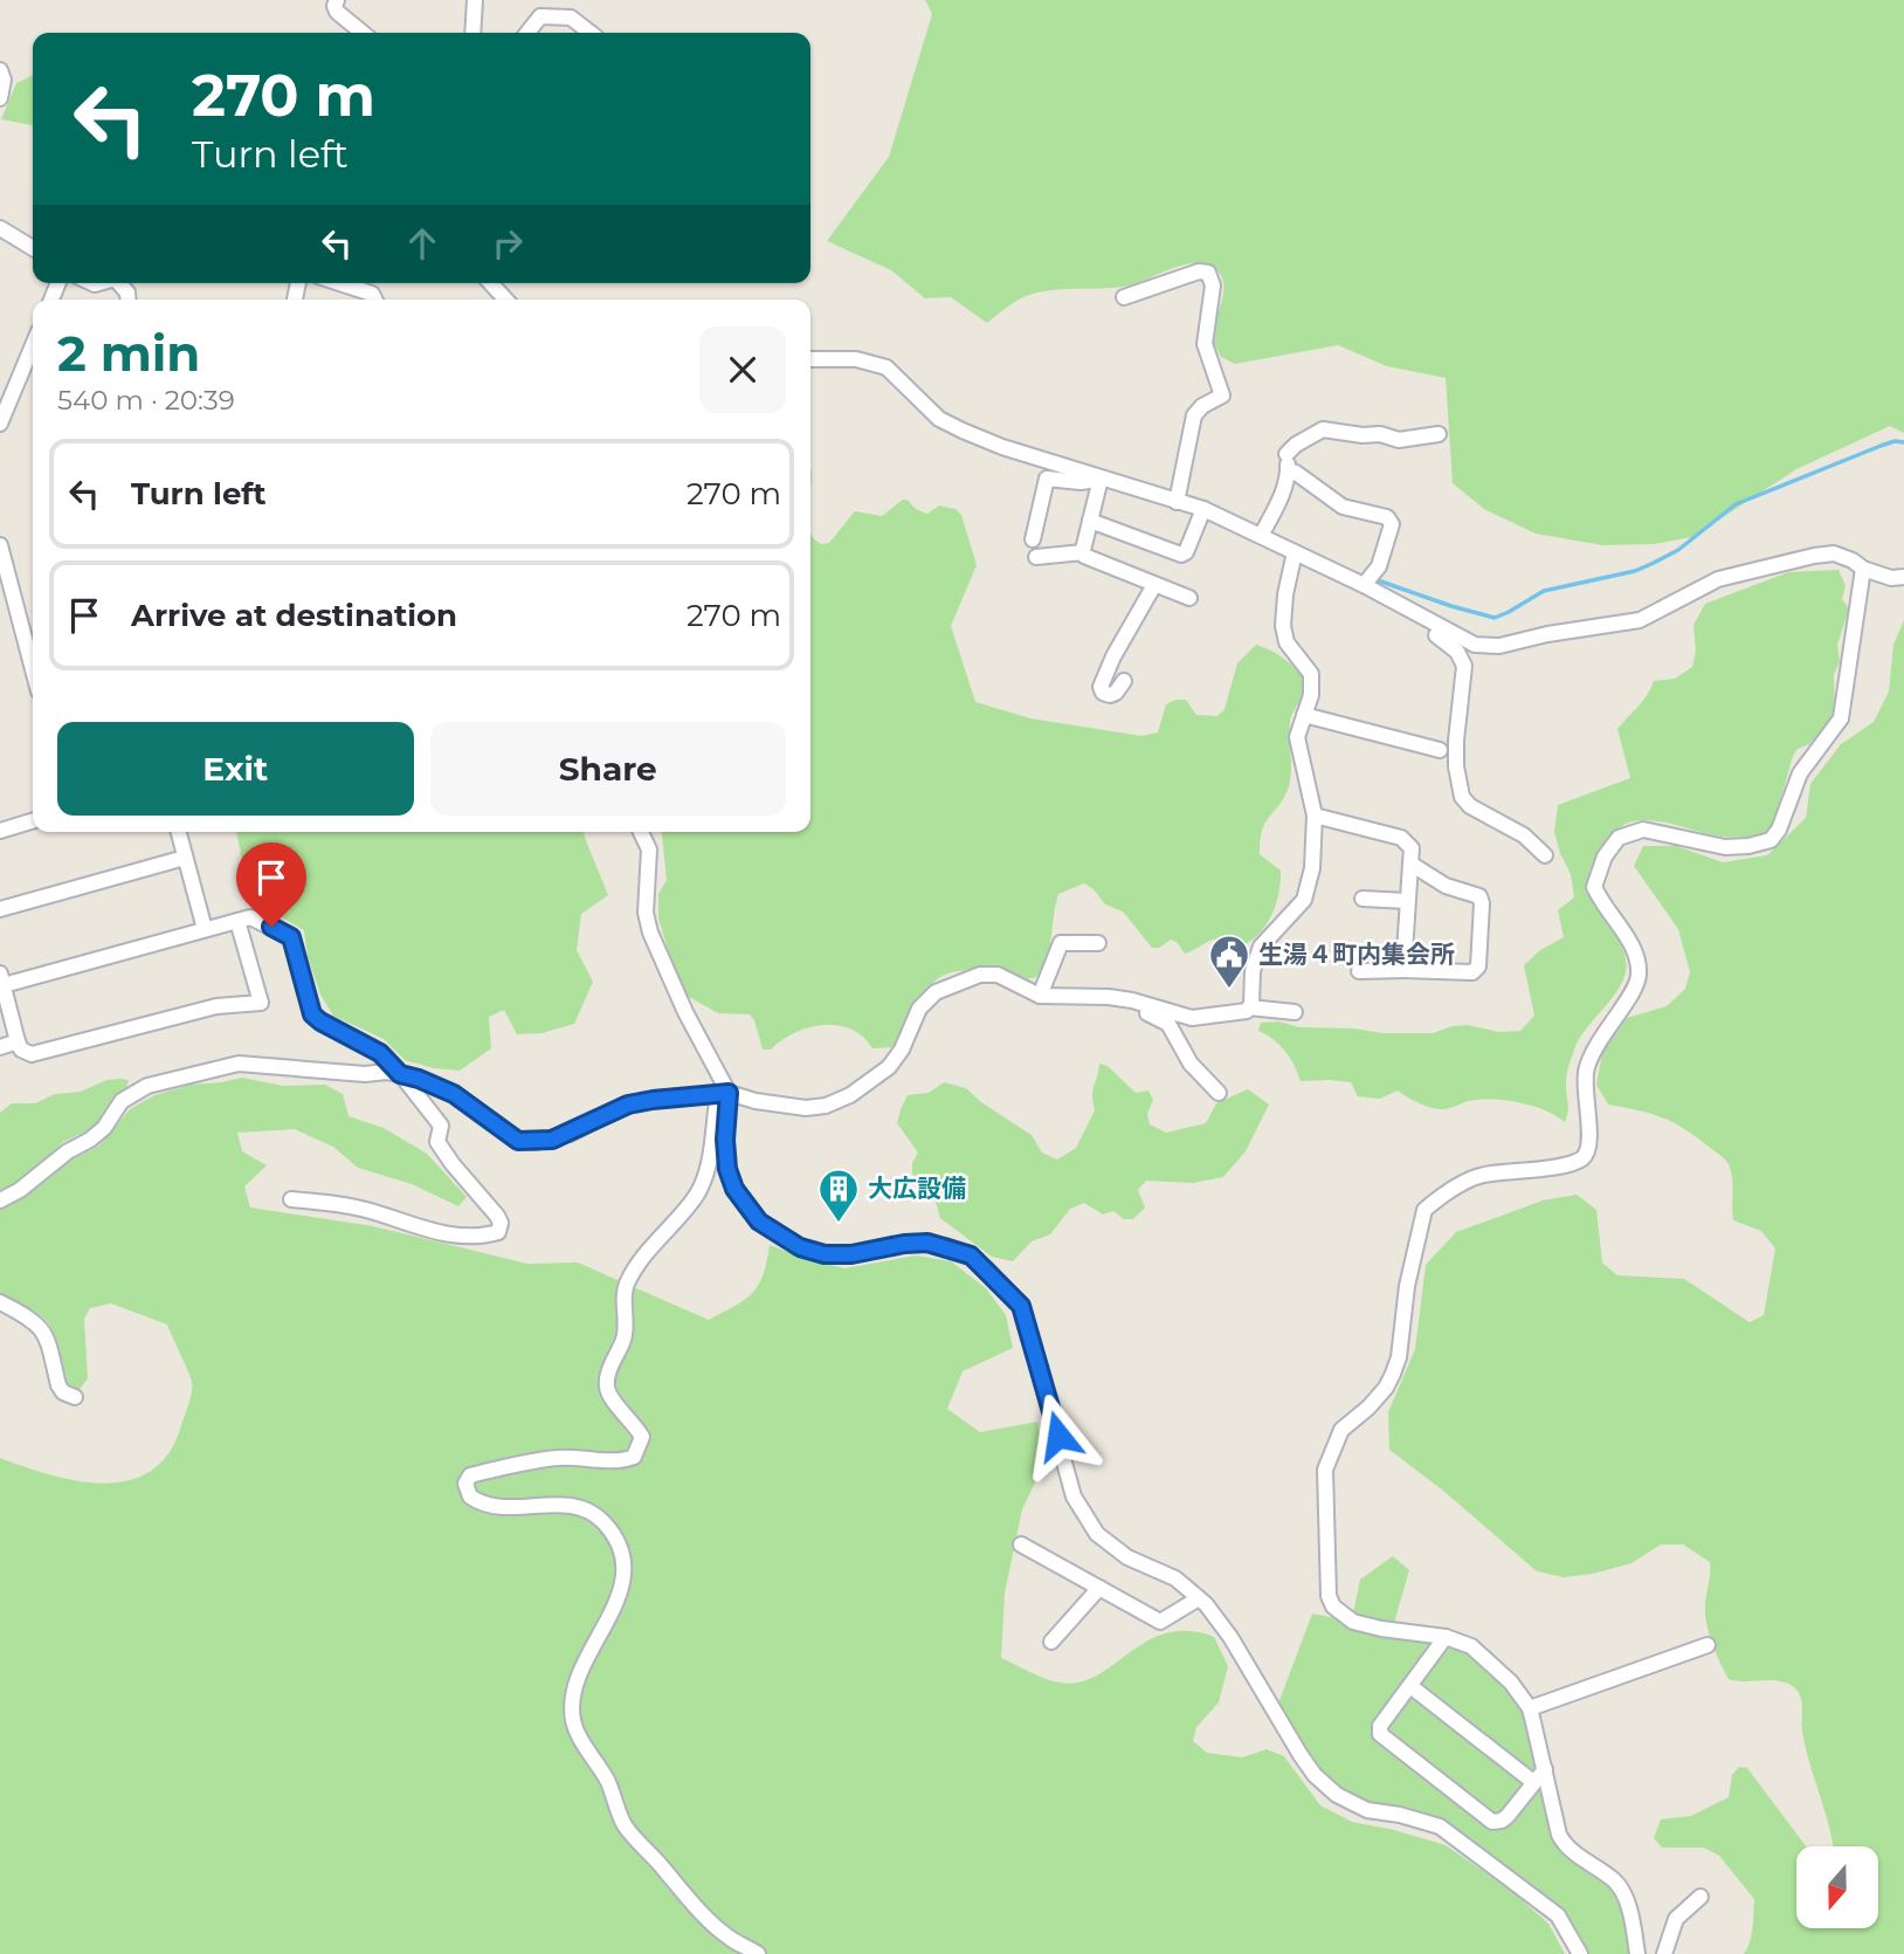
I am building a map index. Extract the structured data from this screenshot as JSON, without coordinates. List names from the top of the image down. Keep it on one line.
{"places":{"public building":["生湯４町内集会所"],"building":["大広設備"]},"north":"bottom","page":{"turn":["270 m","Turn left"],"heading":["2 min","540 m · 20:39"],"list":[{"name":"Turn left","value":"270 m"},{"name":"Arrive at destination","value":"270 m"}],"buttons":["Exit","Share"]}}
